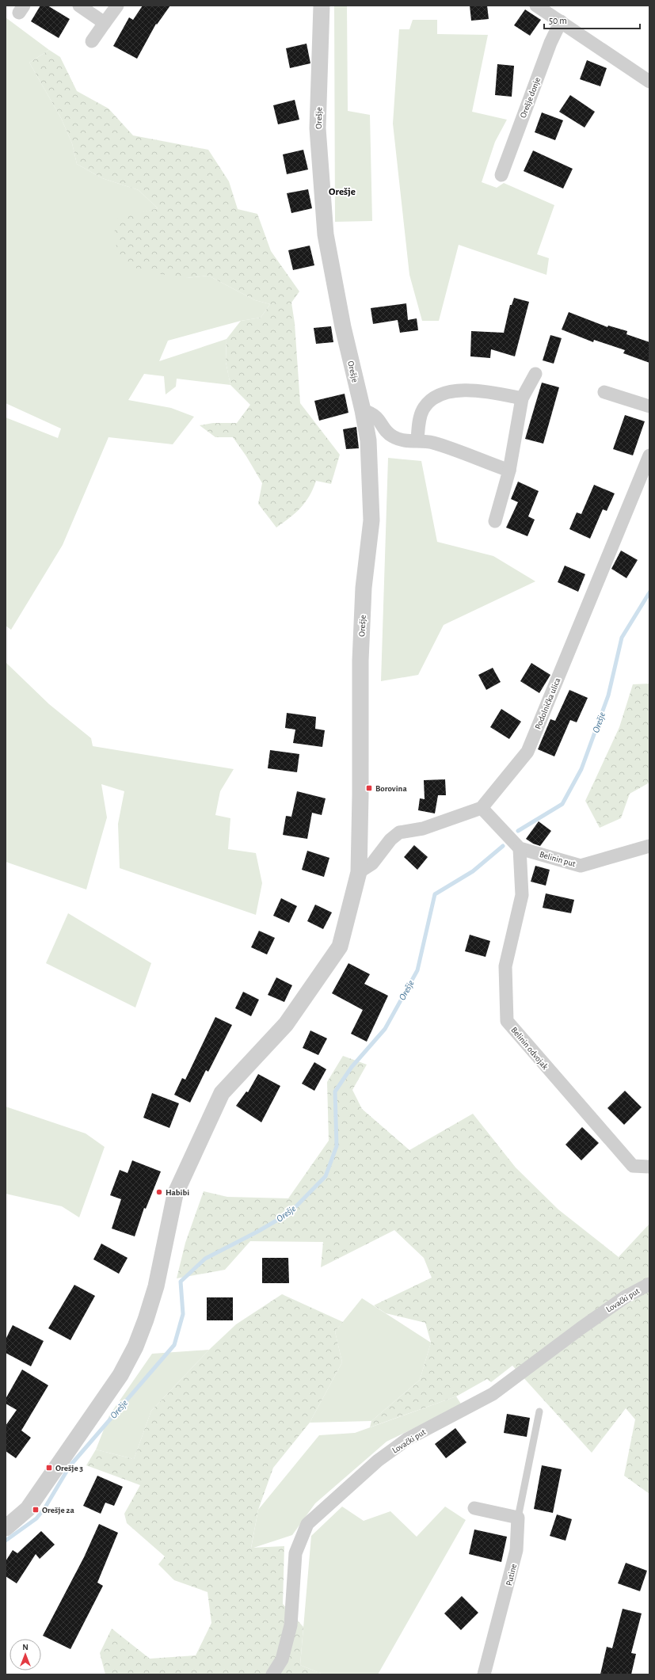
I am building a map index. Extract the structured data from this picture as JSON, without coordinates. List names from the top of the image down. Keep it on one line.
{"streets":{"street":["Orešje donje","Orešje","Podolnička ulica","Belinin put","Belinin odvojak","Lovački put","Putine"]},"crossings":[["Belinin put","Belinin odvojak"]],"districts":["Orešje"],"water":["Orešje"],"places":{"transit":["Borovina","Orešje 3","Orešje 2a"],"other":["Habibi"]},"scale_bar":"50 m","north":"top"}
